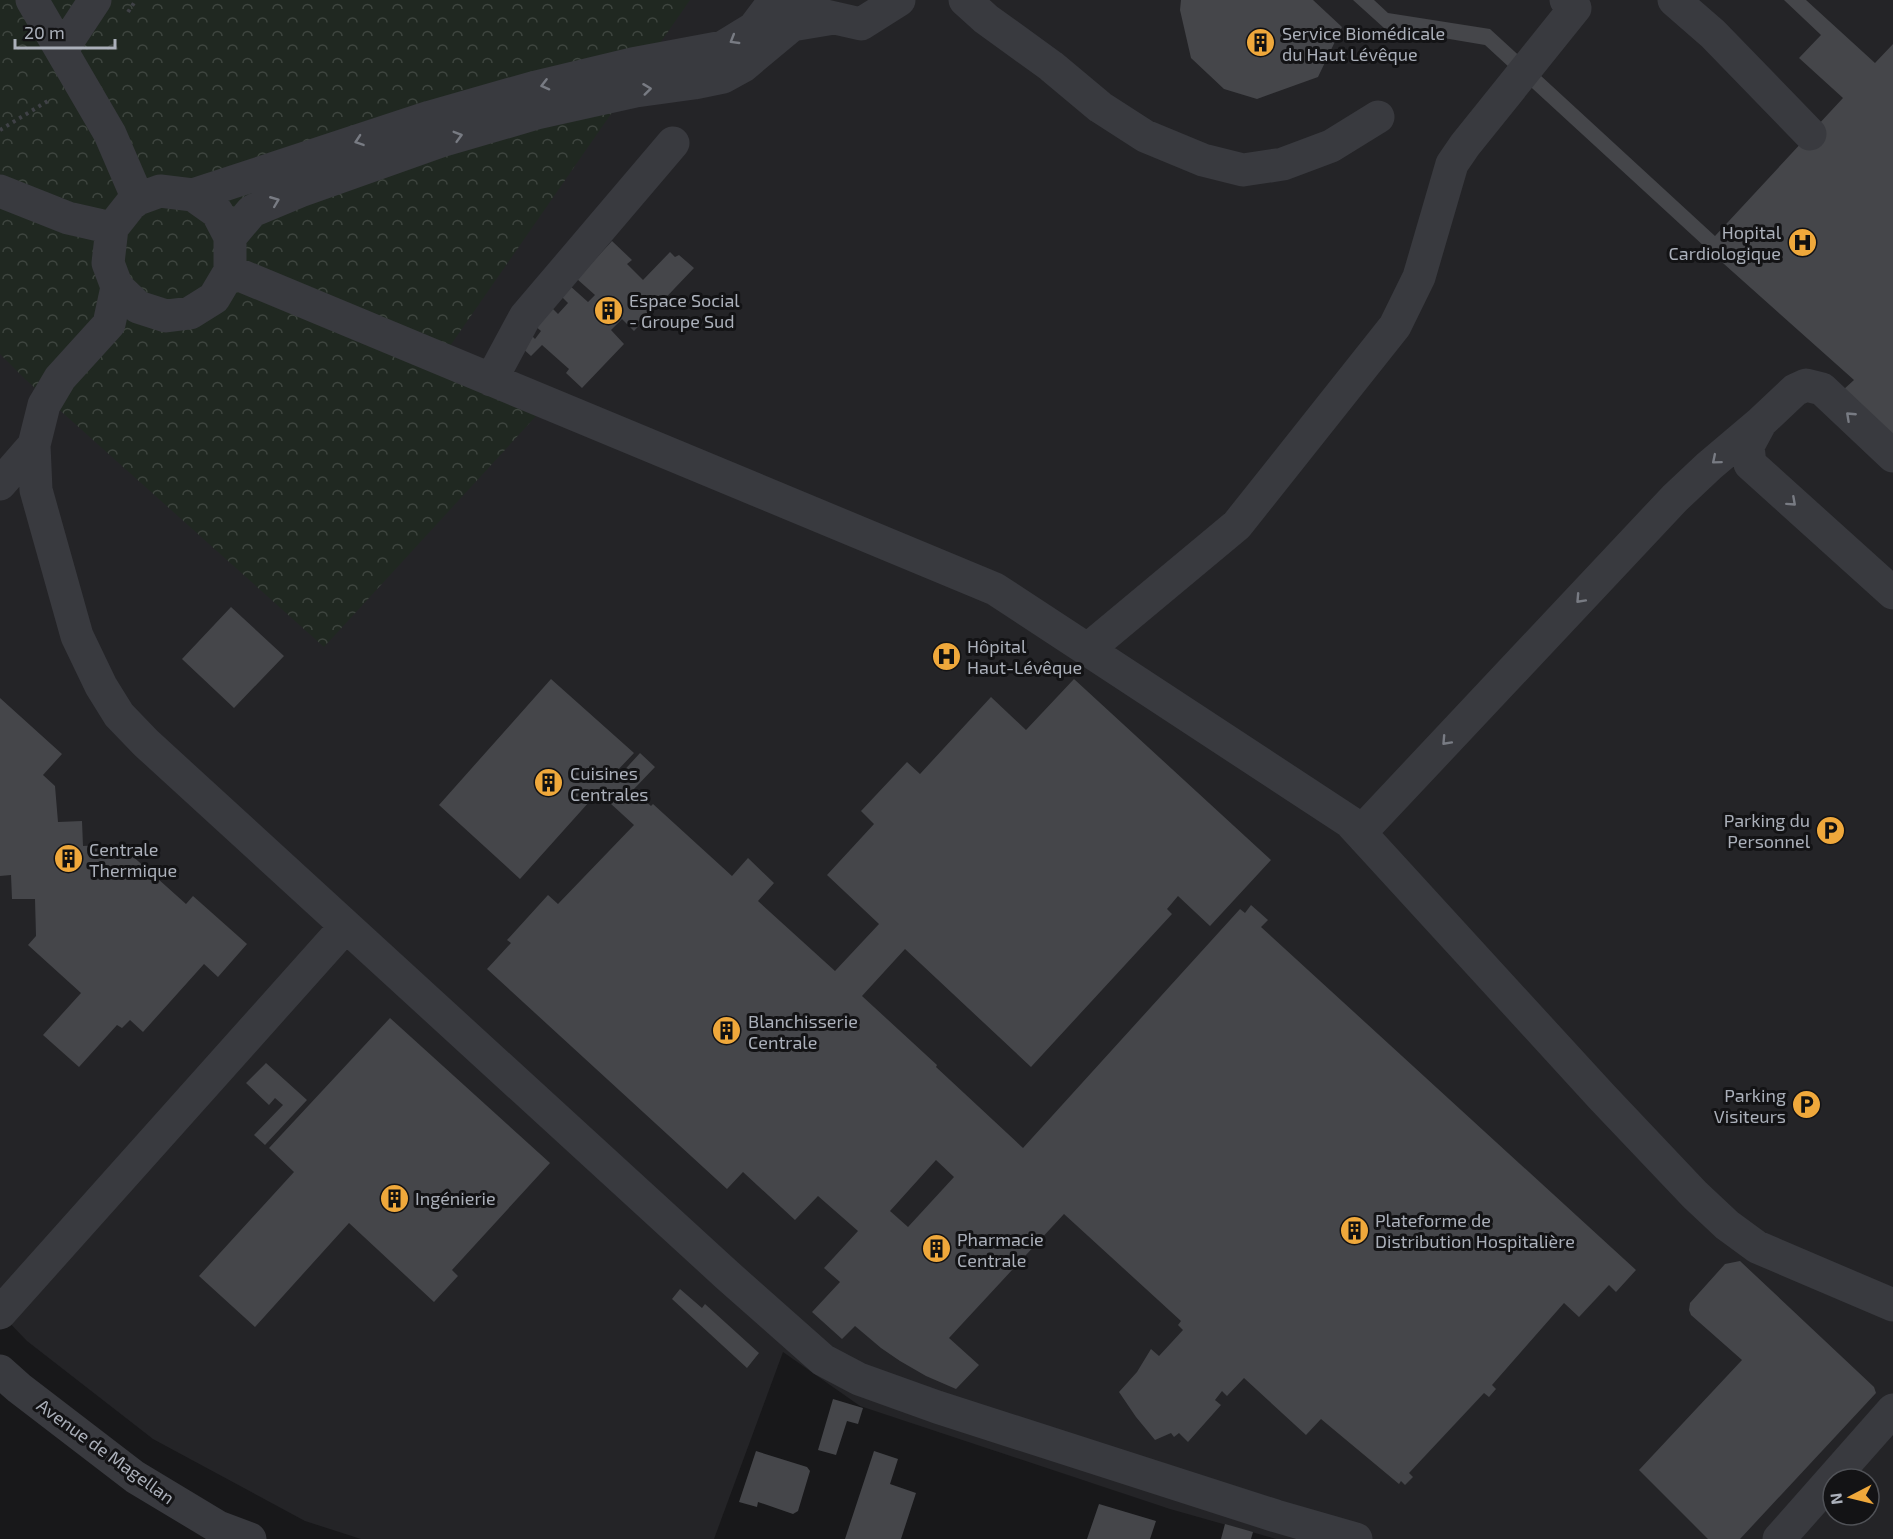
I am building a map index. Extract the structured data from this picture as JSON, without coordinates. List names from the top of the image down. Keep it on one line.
{"streets":{"street":["Avenue de Magellan"]},"places":{"building":["Service Biomédicale du Haut Lévêque","Espace Social - Groupe Sud","Cuisines Centrales","Centrale Thermique","Blanchisserie Centrale","Ingénierie","Plateforme de Distribution Hospitalière","Pharmacie Centrale"],"hospital":["Hopital Cardiologique","Hôpital Haut-Lévêque"],"parking":["Parking du Personnel","Parking Visiteurs"]},"scale_bar":"20 m","north":"left"}
